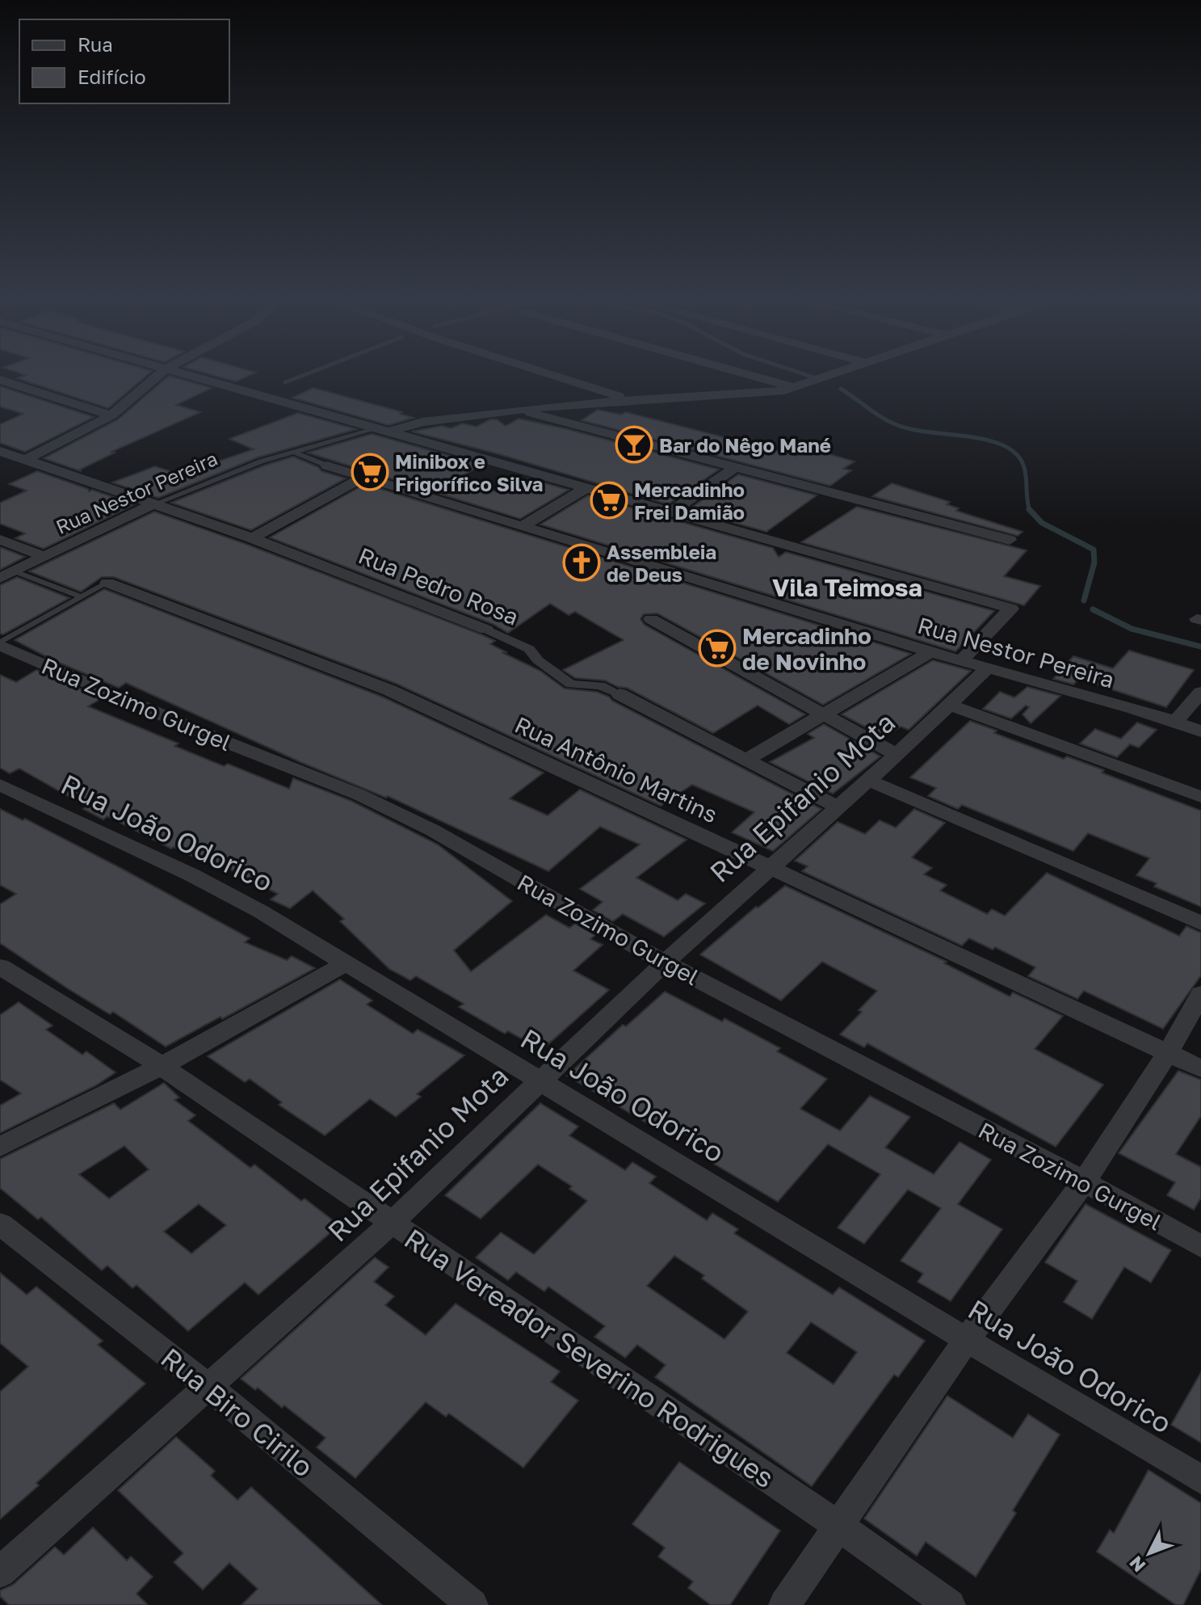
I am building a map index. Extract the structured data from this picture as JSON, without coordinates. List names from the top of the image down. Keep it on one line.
{"streets":{"street":["Rua Nestor Pereira","Rua Pedro Rosa","Rua Zozimo Gurgel","Rua Antônio Martins","Rua Epifanio Mota","Rua João Odorico","Rua Vereador Severino Rodrigues","Rua Biro Cirilo"]},"crossings":[["Rua Nestor Pereira","Rua Pedro Rosa"],["Rua Nestor Pereira","Rua Epifanio Mota"],["Rua Pedro Rosa","Rua Epifanio Mota"],["Rua Zozimo Gurgel","Rua Epifanio Mota"],["Rua Antônio Martins","Rua Epifanio Mota"],["Rua Epifanio Mota","Rua João Odorico"],["Rua Epifanio Mota","Rua Vereador Severino Rodrigues"],["Rua Epifanio Mota","Rua Biro Cirilo"]],"districts":["Vila Teimosa"],"places":{"bar":["Bar do Nêgo Mané"],"supermarket":["Minibox e Frigorífico Silva","Mercadinho Frei Damião","Mercadinho de Novinho"],"church":["Assembleia de Deus"]},"legend":["Rua","Edifício"],"north":"bottom left"}
